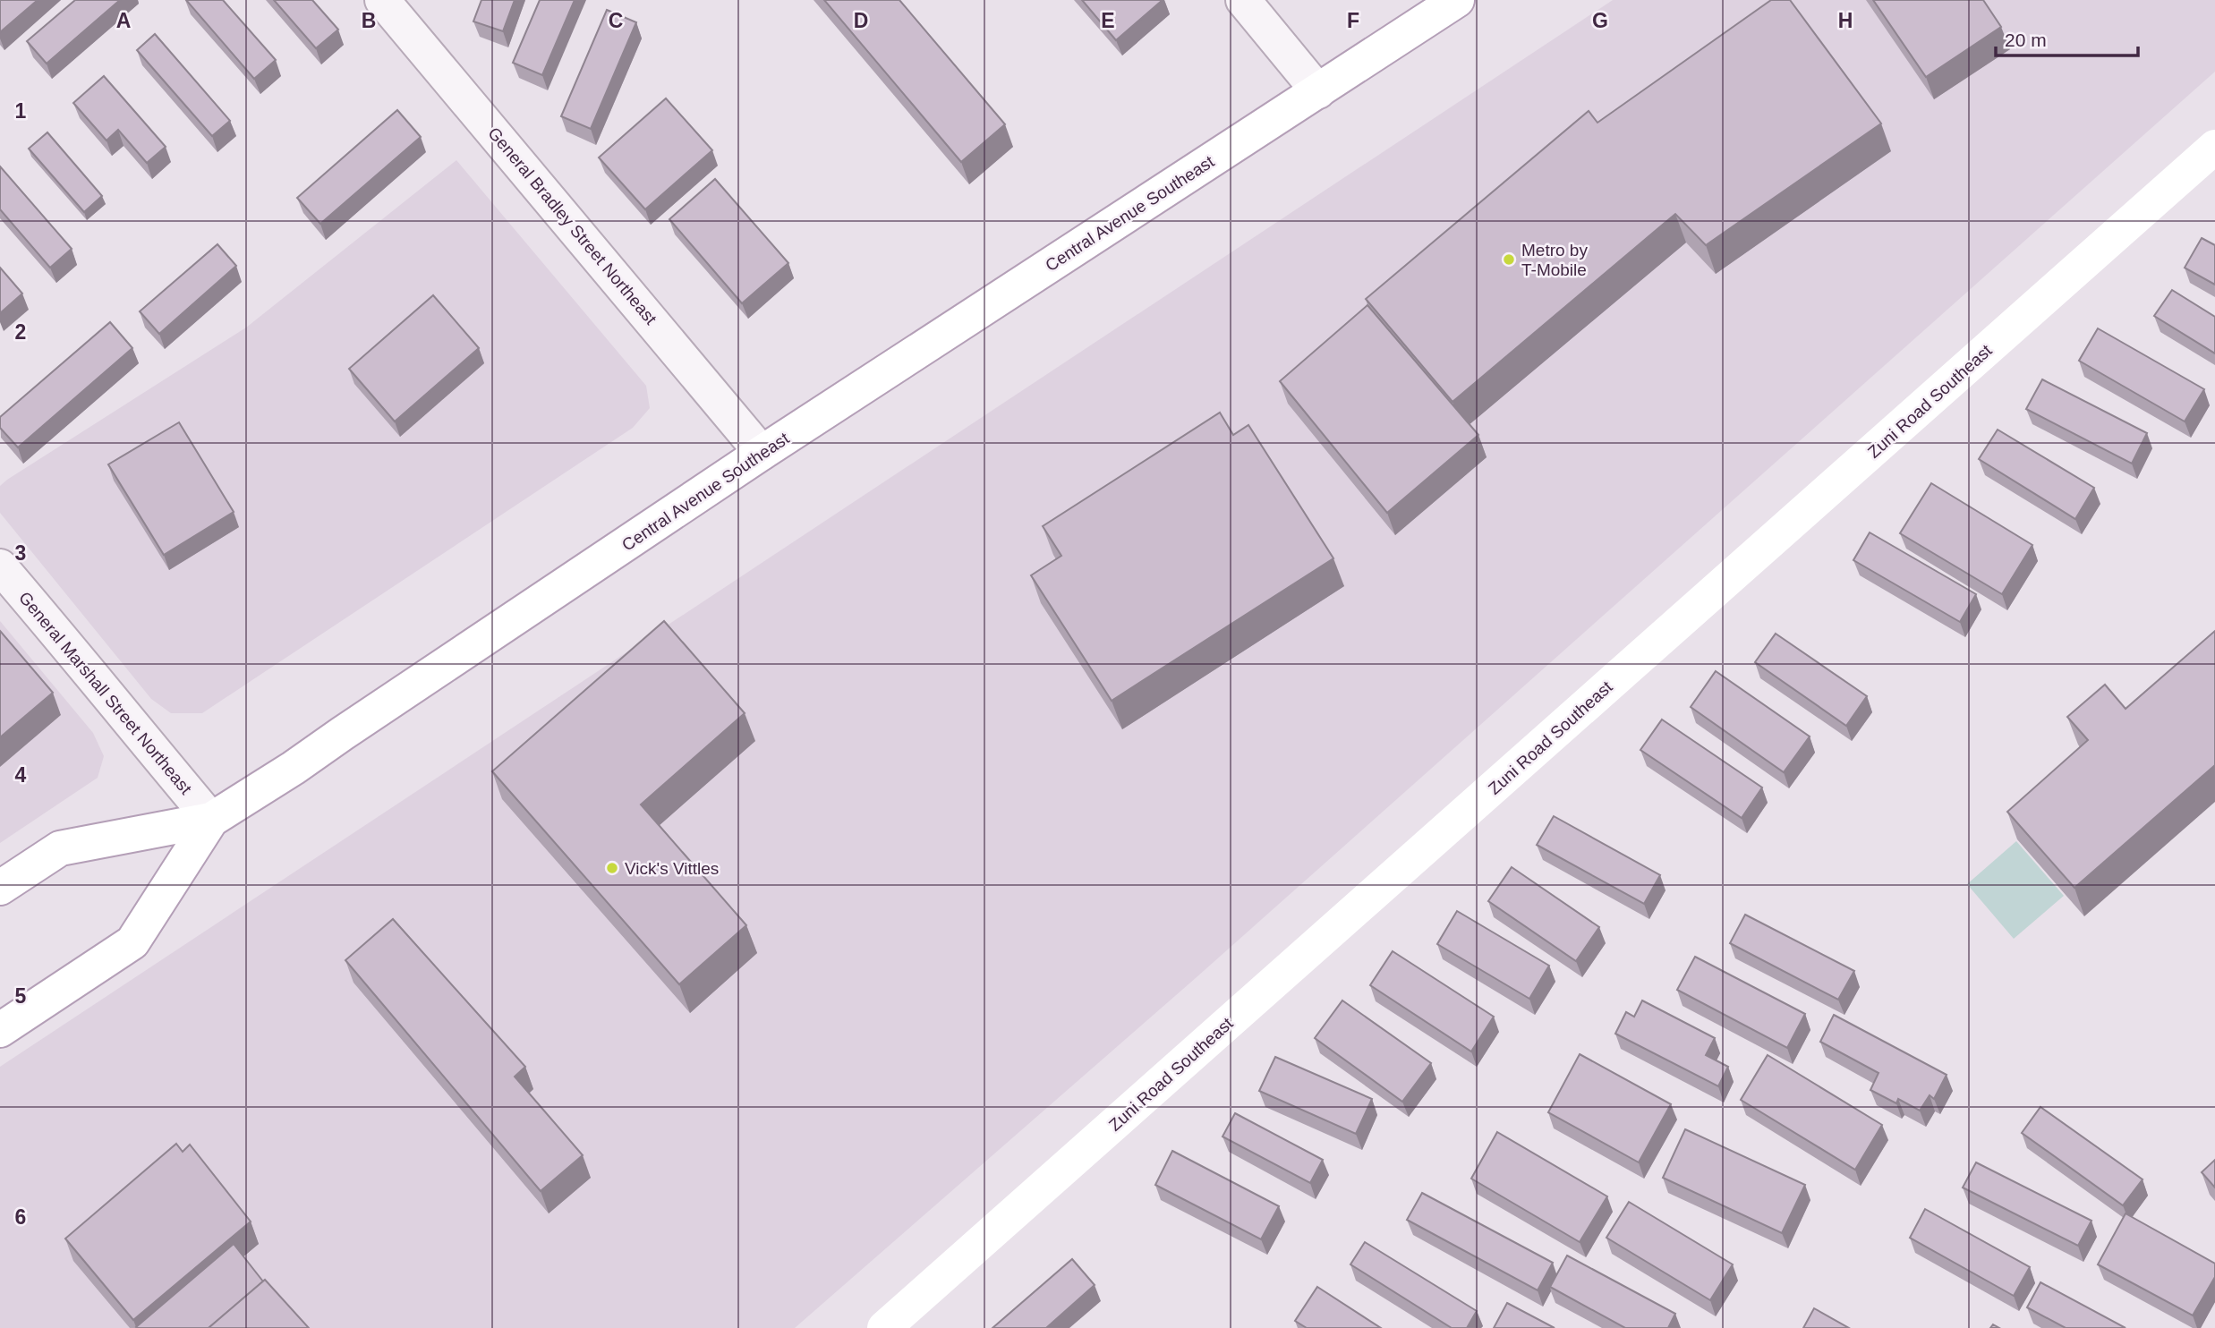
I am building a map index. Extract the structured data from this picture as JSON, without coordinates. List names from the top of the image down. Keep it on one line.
{"streets":{"main road":["Central Avenue Southeast","Zuni Road Southeast"],"street":["General Bradley Street Northeast","General Marshall Street Northeast"]},"crossings":[["Central Avenue Southeast","General Bradley Street Northeast"],["Central Avenue Southeast","General Marshall Street Northeast"]],"places":["Metro by T-Mobile","Vick's Vittles"],"scale_bar":"20 m","grid":{"columns":["A","B","C","D","E","F","G","H"],"rows":["1","2","3","4","5","6"]}}
